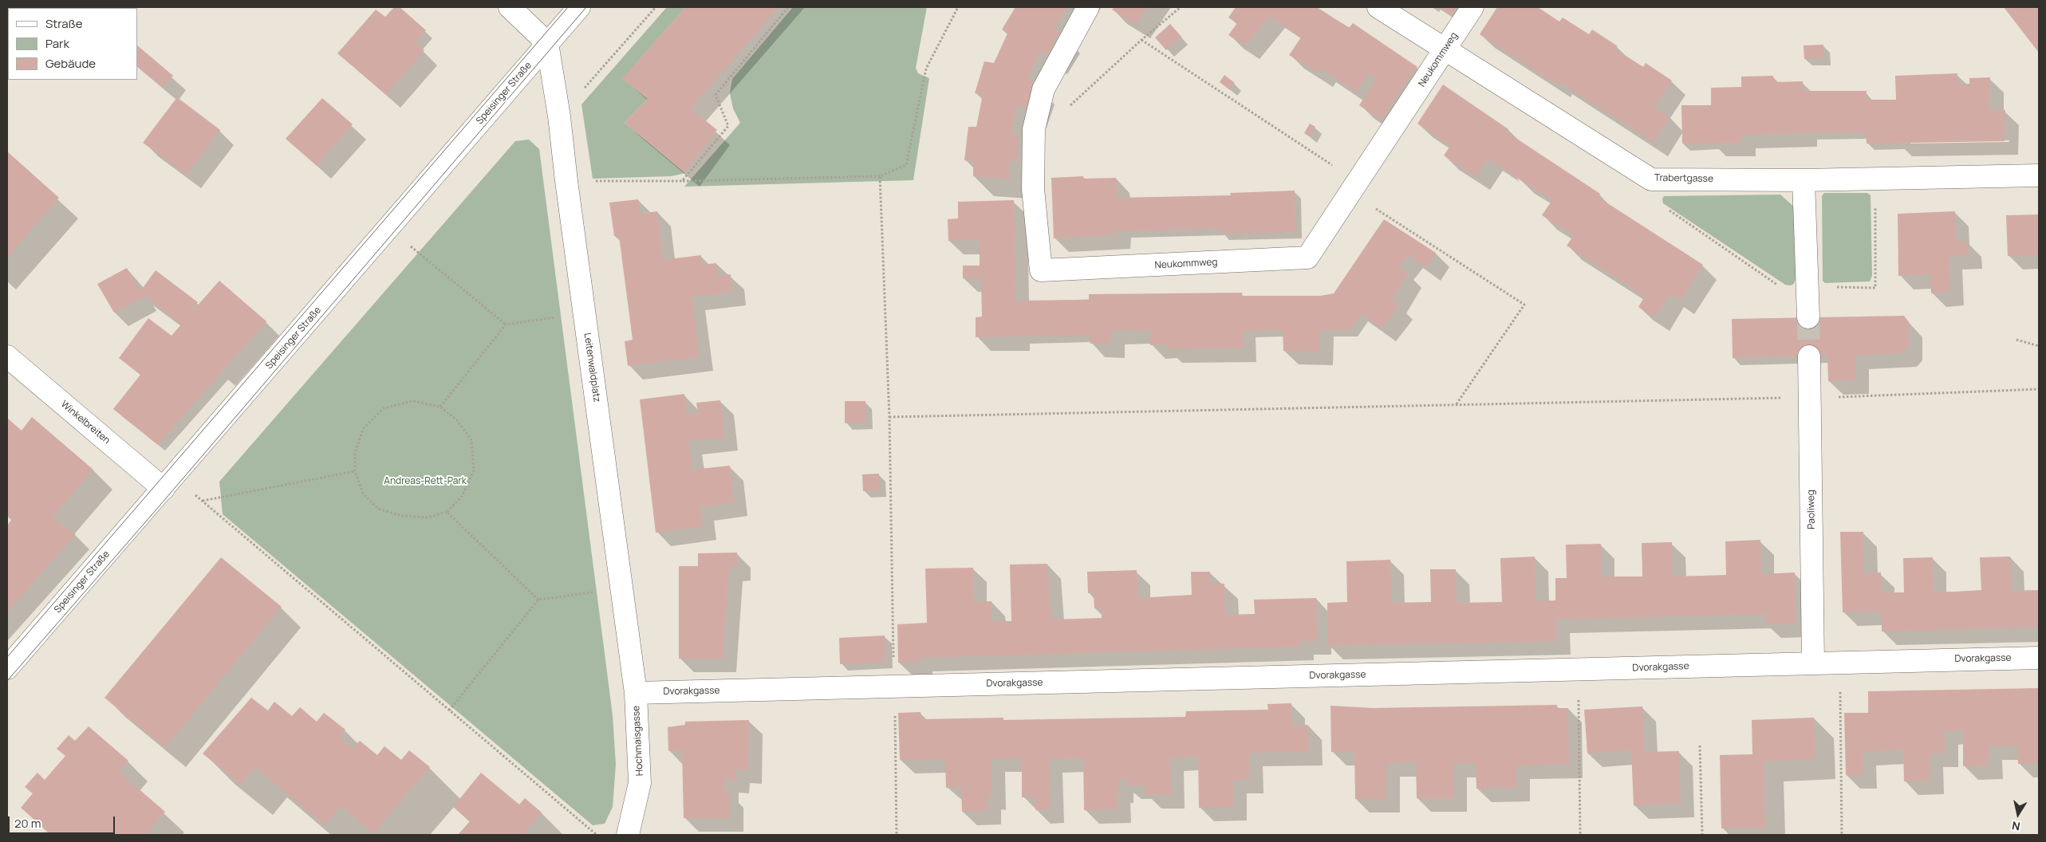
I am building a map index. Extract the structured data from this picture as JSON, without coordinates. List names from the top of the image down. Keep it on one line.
{"streets":{"street":["Neukommweg","Speisinger Straße","Trabertgasse","Leitenwaldplatz","Winkelbreiten","Paoliweg","Dvorakgasse","Hochmaisgasse"]},"crossings":[["Neukommweg","Trabertgasse"],["Speisinger Straße","Leitenwaldplatz"],["Speisinger Straße","Winkelbreiten"],["Leitenwaldplatz","Dvorakgasse"],["Leitenwaldplatz","Hochmaisgasse"],["Paoliweg","Dvorakgasse"],["Dvorakgasse","Hochmaisgasse"]],"parks":["Andreas-Rett-Park"],"legend":["Straße","Park","Gebäude"],"scale_bar":"20 m","north":"bottom"}
